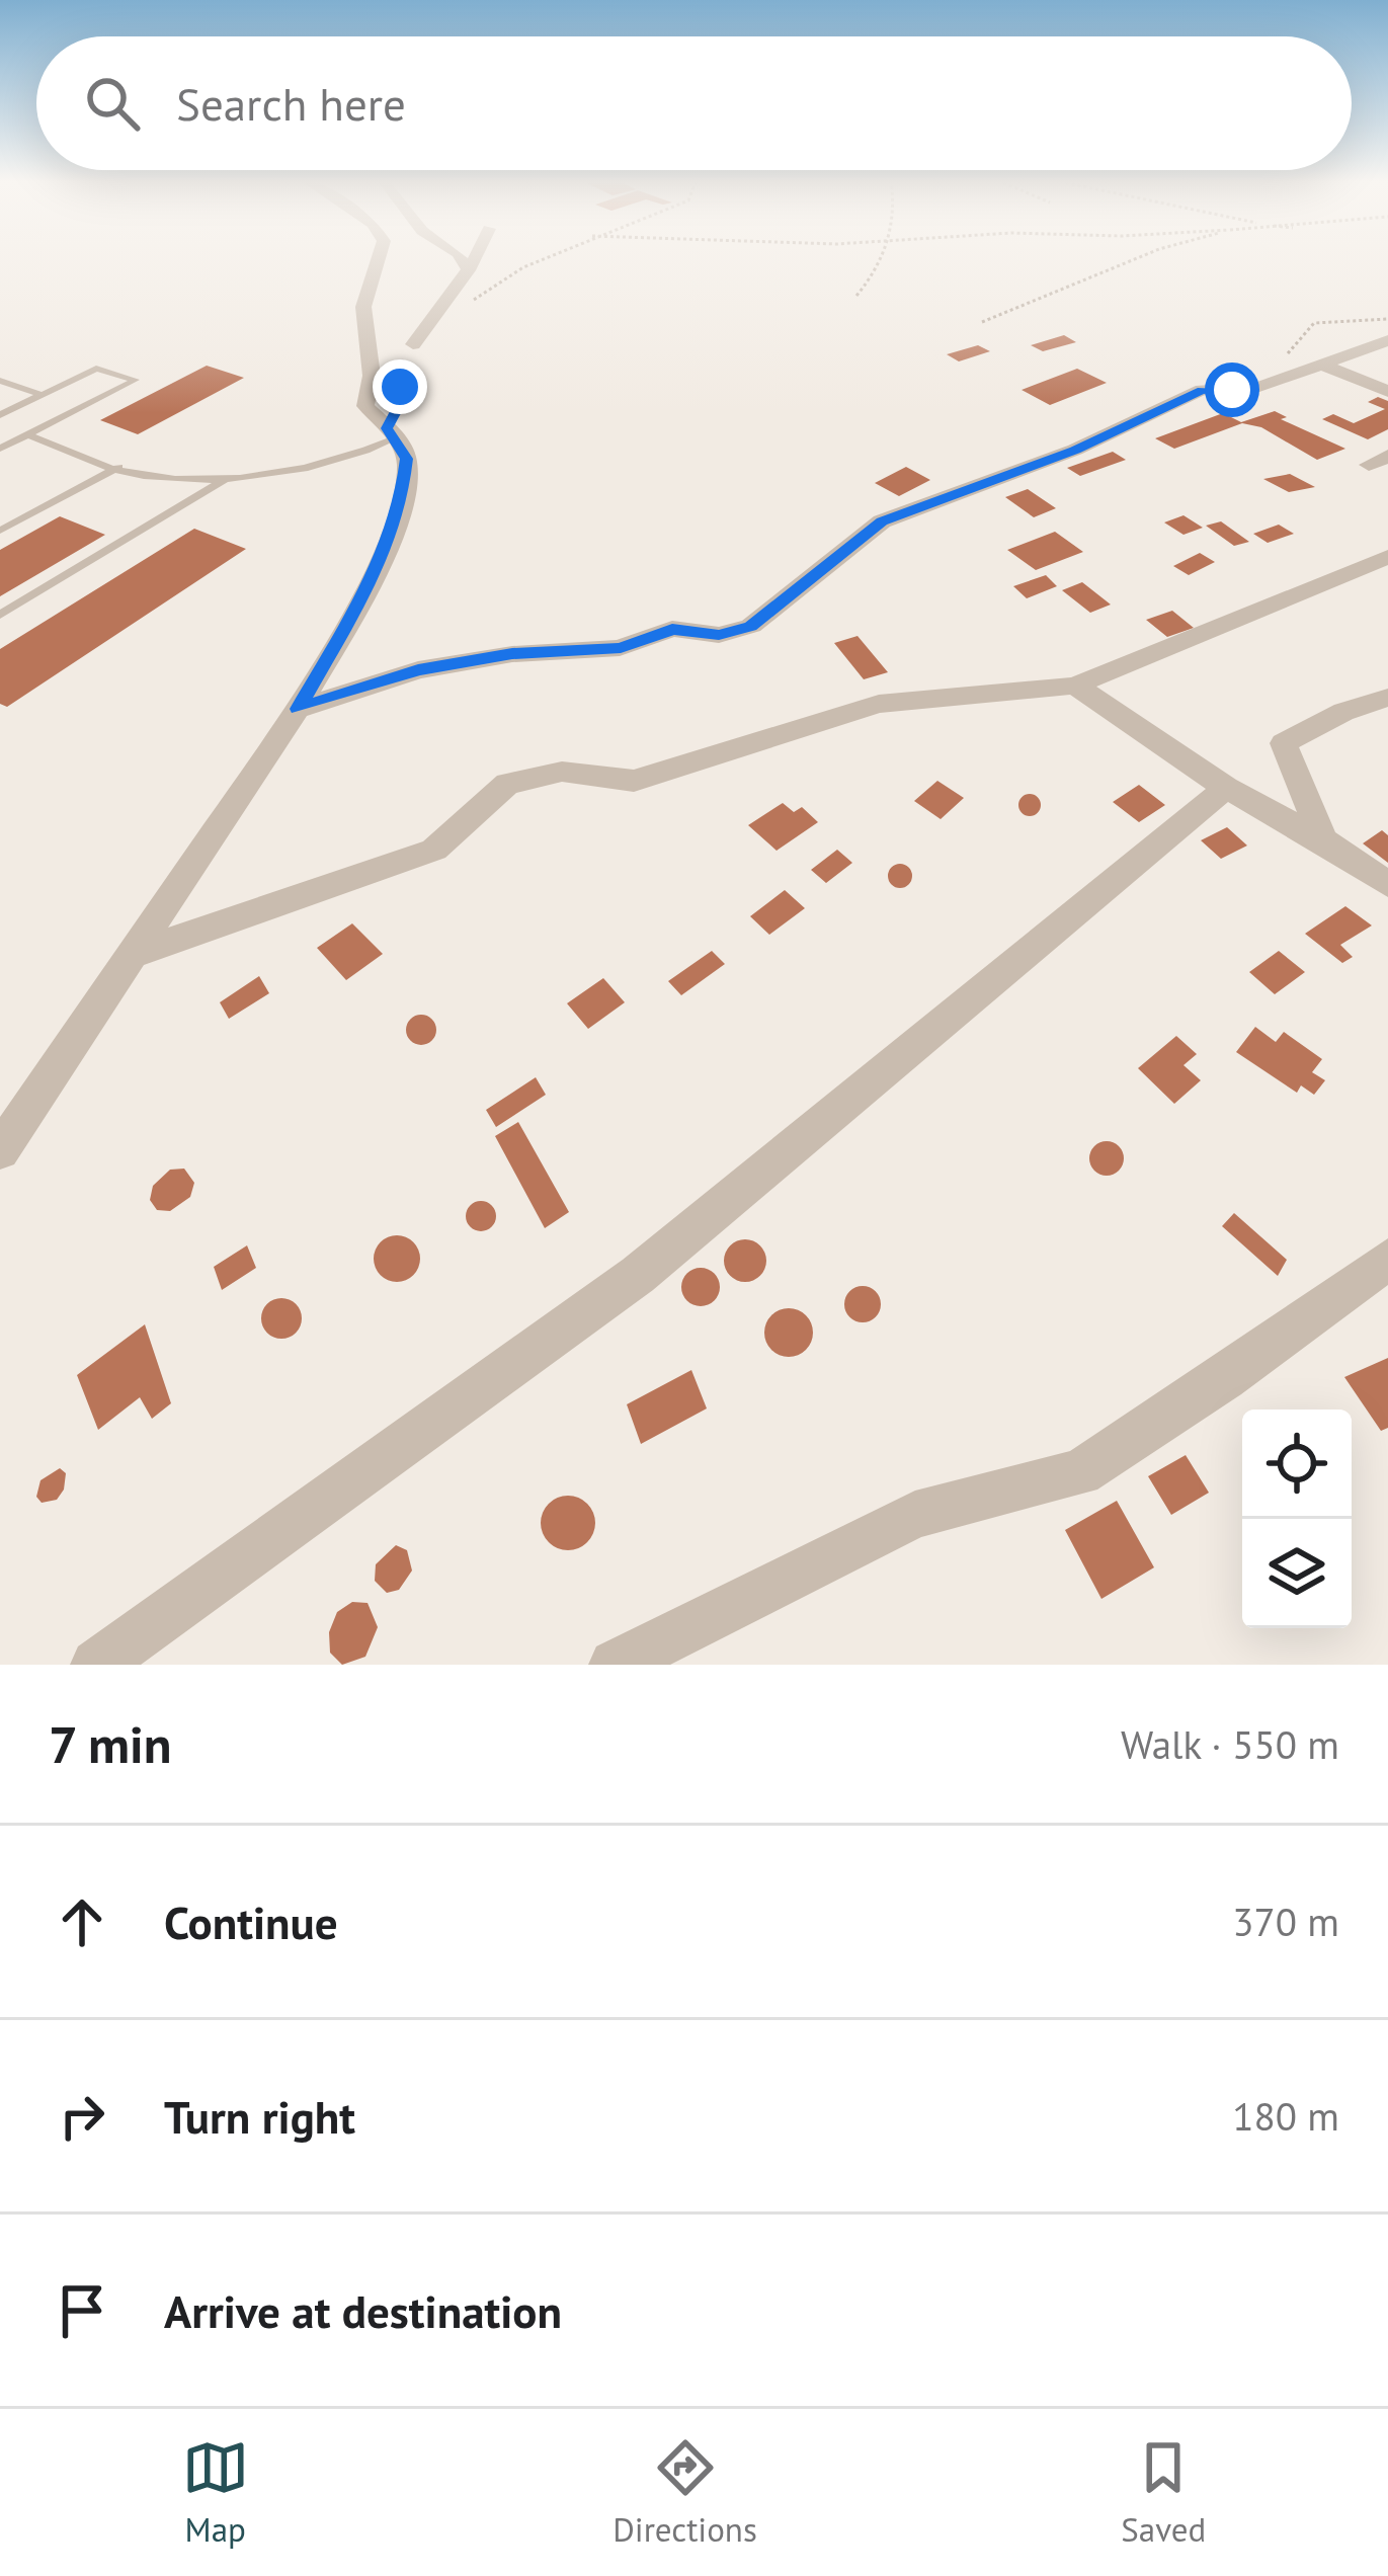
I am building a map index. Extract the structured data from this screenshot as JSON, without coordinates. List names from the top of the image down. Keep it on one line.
{"page":{"search":"Search here","heading":["7 min","Walk · 550 m"],"list":[["Continue","370 m"],["Turn right","180 m"],"Arrive at destination"],"nav":["Map","Directions","Saved"]}}
